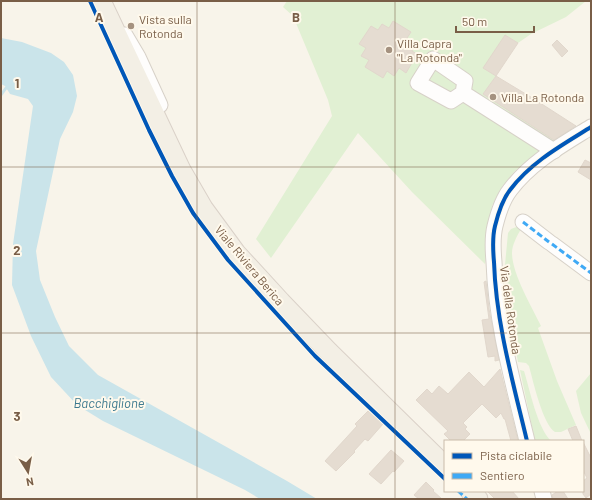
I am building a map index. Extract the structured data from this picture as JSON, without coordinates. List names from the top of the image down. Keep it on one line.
{"streets":{"main road":["Viale Riviera Berica"],"street":["Via della Rotonda"]},"water":["Bacchiglione"],"places":["Vista sulla Rotonda","Villa Capra \"La Rotonda\"","Villa La Rotonda"],"legend":["Pista ciclabile","Sentiero"],"scale_bar":"50 m","north":"bottom","grid":{"columns":["A","B"],"rows":["1","2","3"]}}
